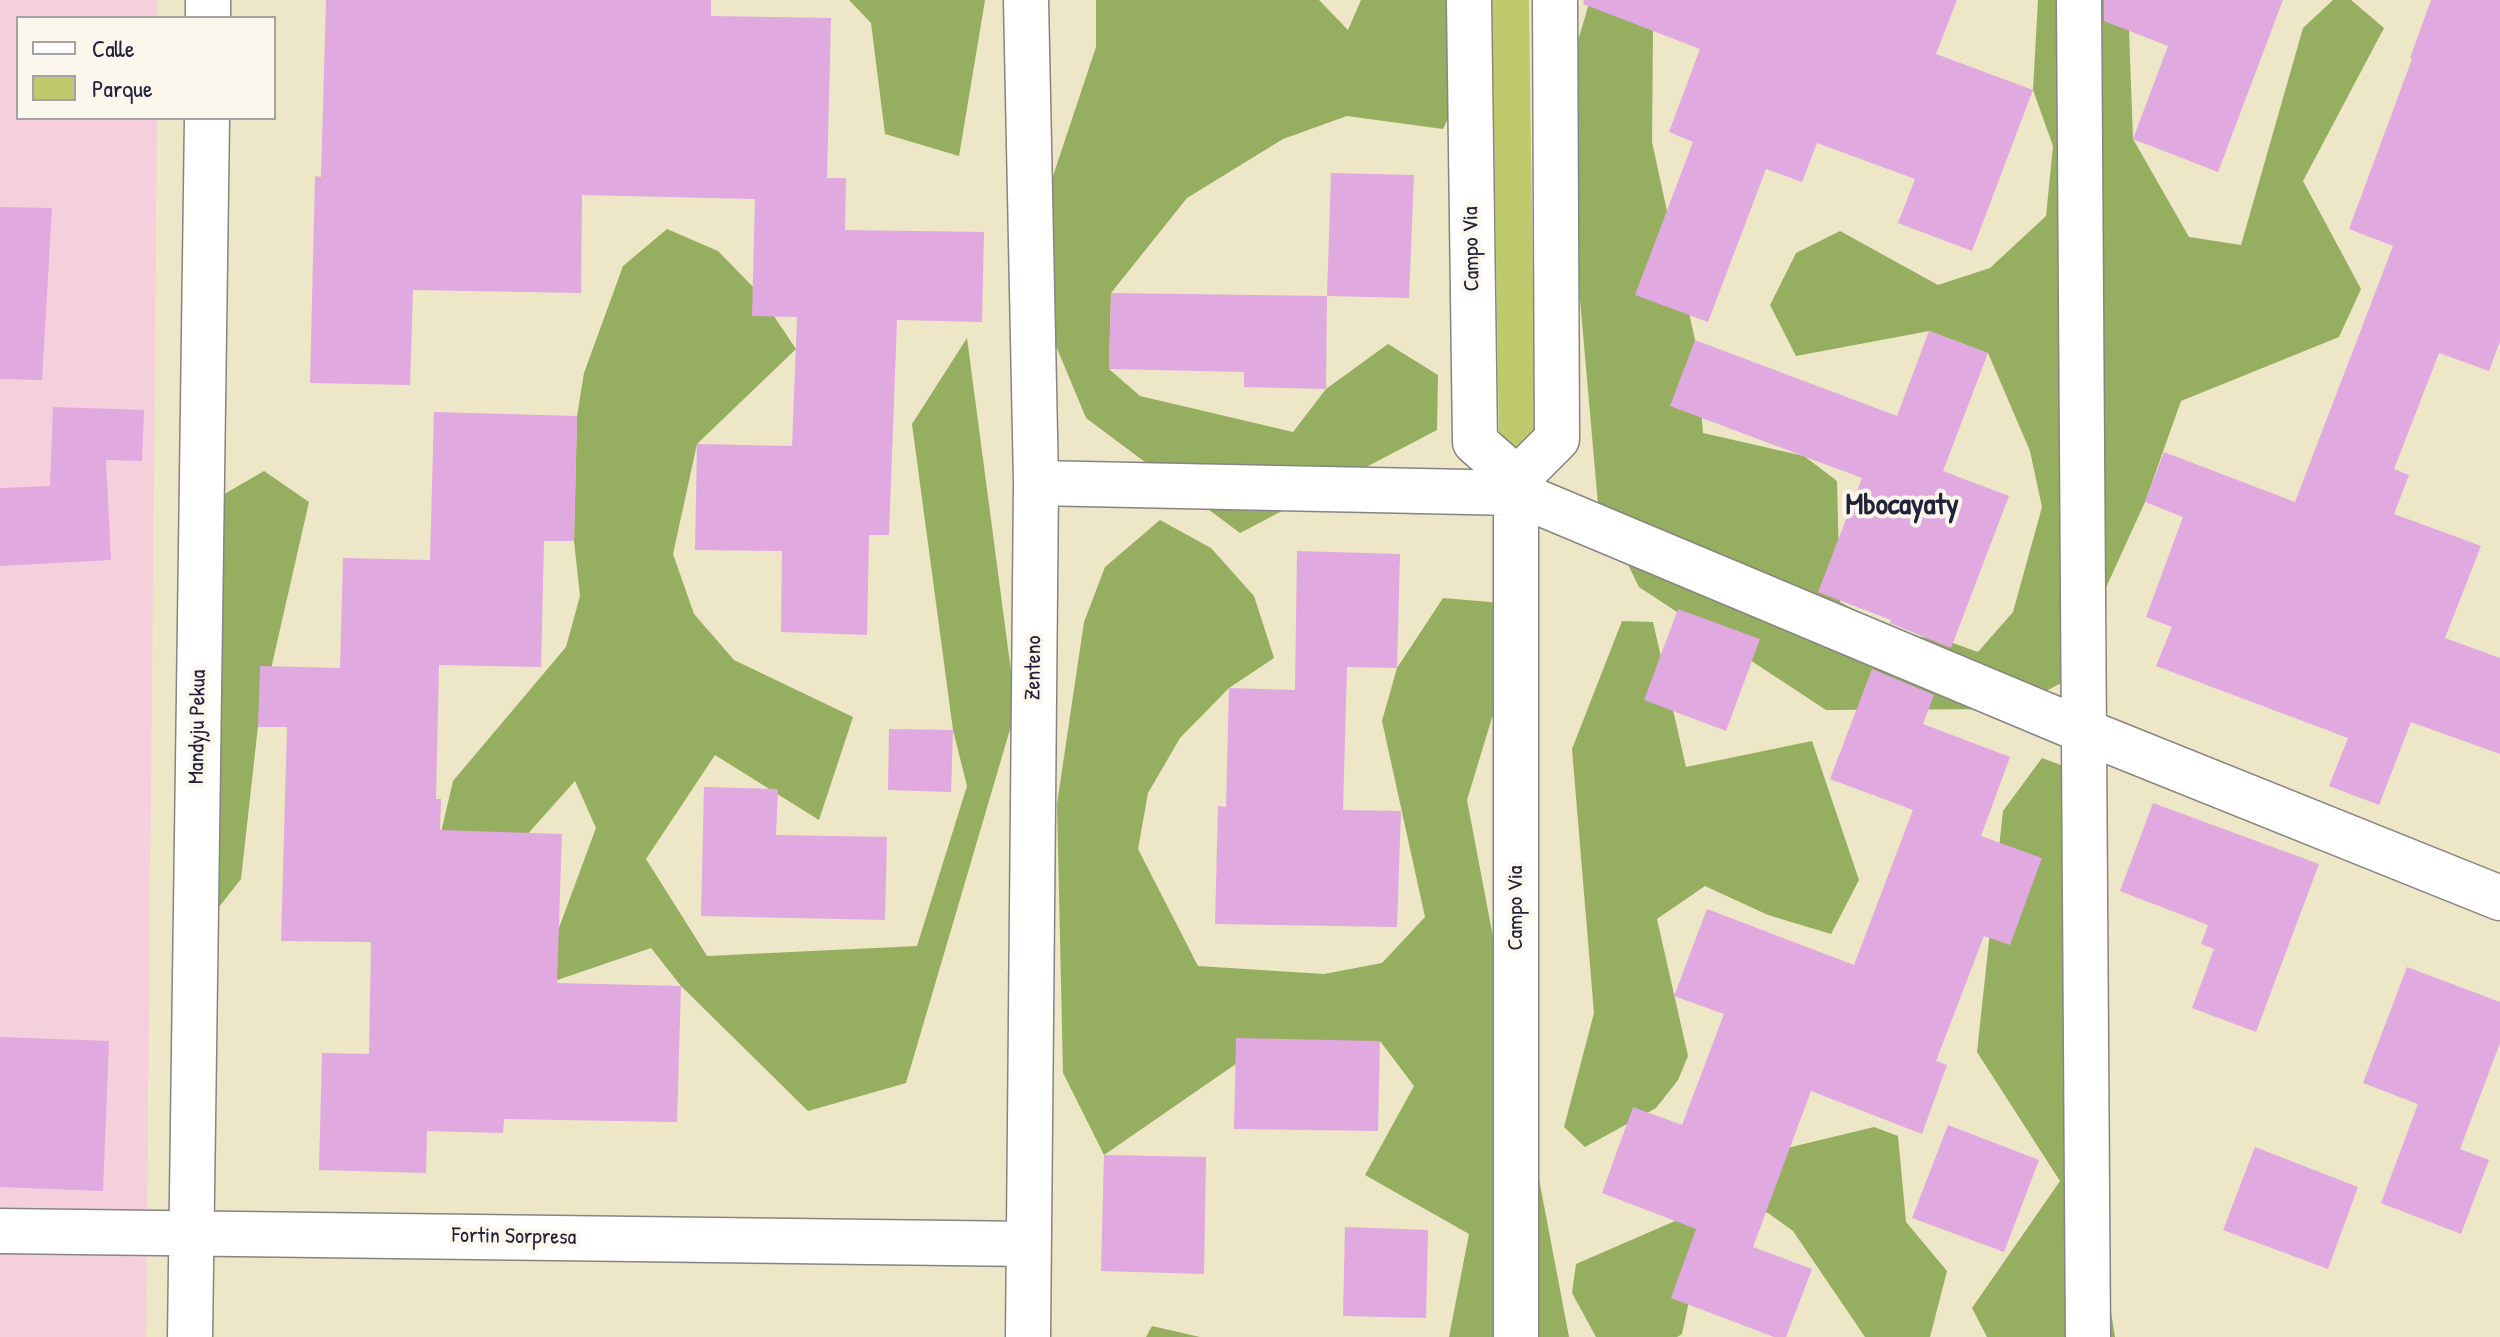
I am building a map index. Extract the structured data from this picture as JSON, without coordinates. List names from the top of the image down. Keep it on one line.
{"streets":{"street":["Campo Via","Zenteno","Mandyju Pekua","Fortin Sorpresa"]},"crossings":[["Zenteno","Fortin Sorpresa"],["Mandyju Pekua","Fortin Sorpresa"]],"districts":["Mbocayaty"],"legend":["Calle","Parque"]}
